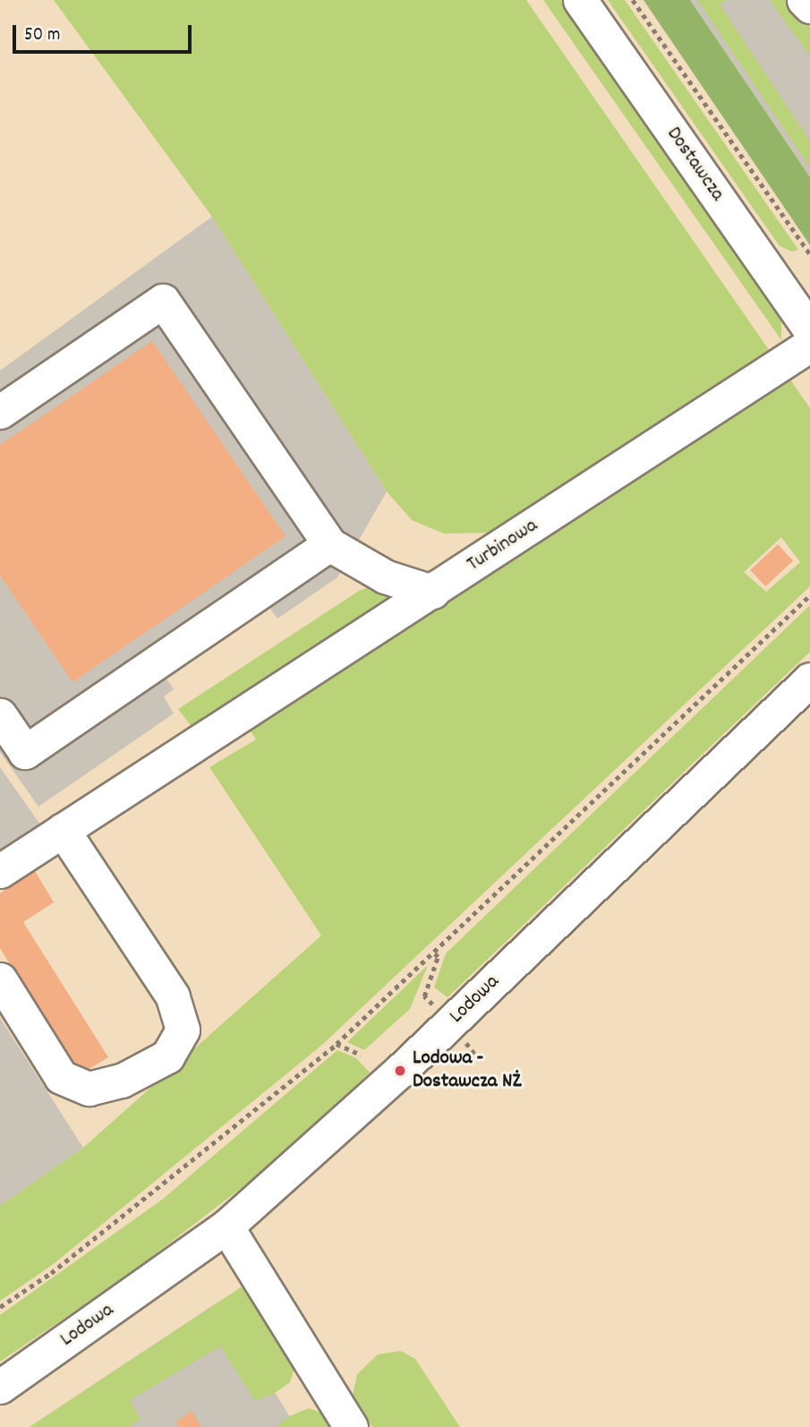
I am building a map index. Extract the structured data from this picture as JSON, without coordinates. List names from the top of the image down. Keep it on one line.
{"streets":{"street":["Dostawcza","Turbinowa","Lodowa"]},"places":["Lodowa - Dostawcza NŻ"],"scale_bar":"50 m"}
